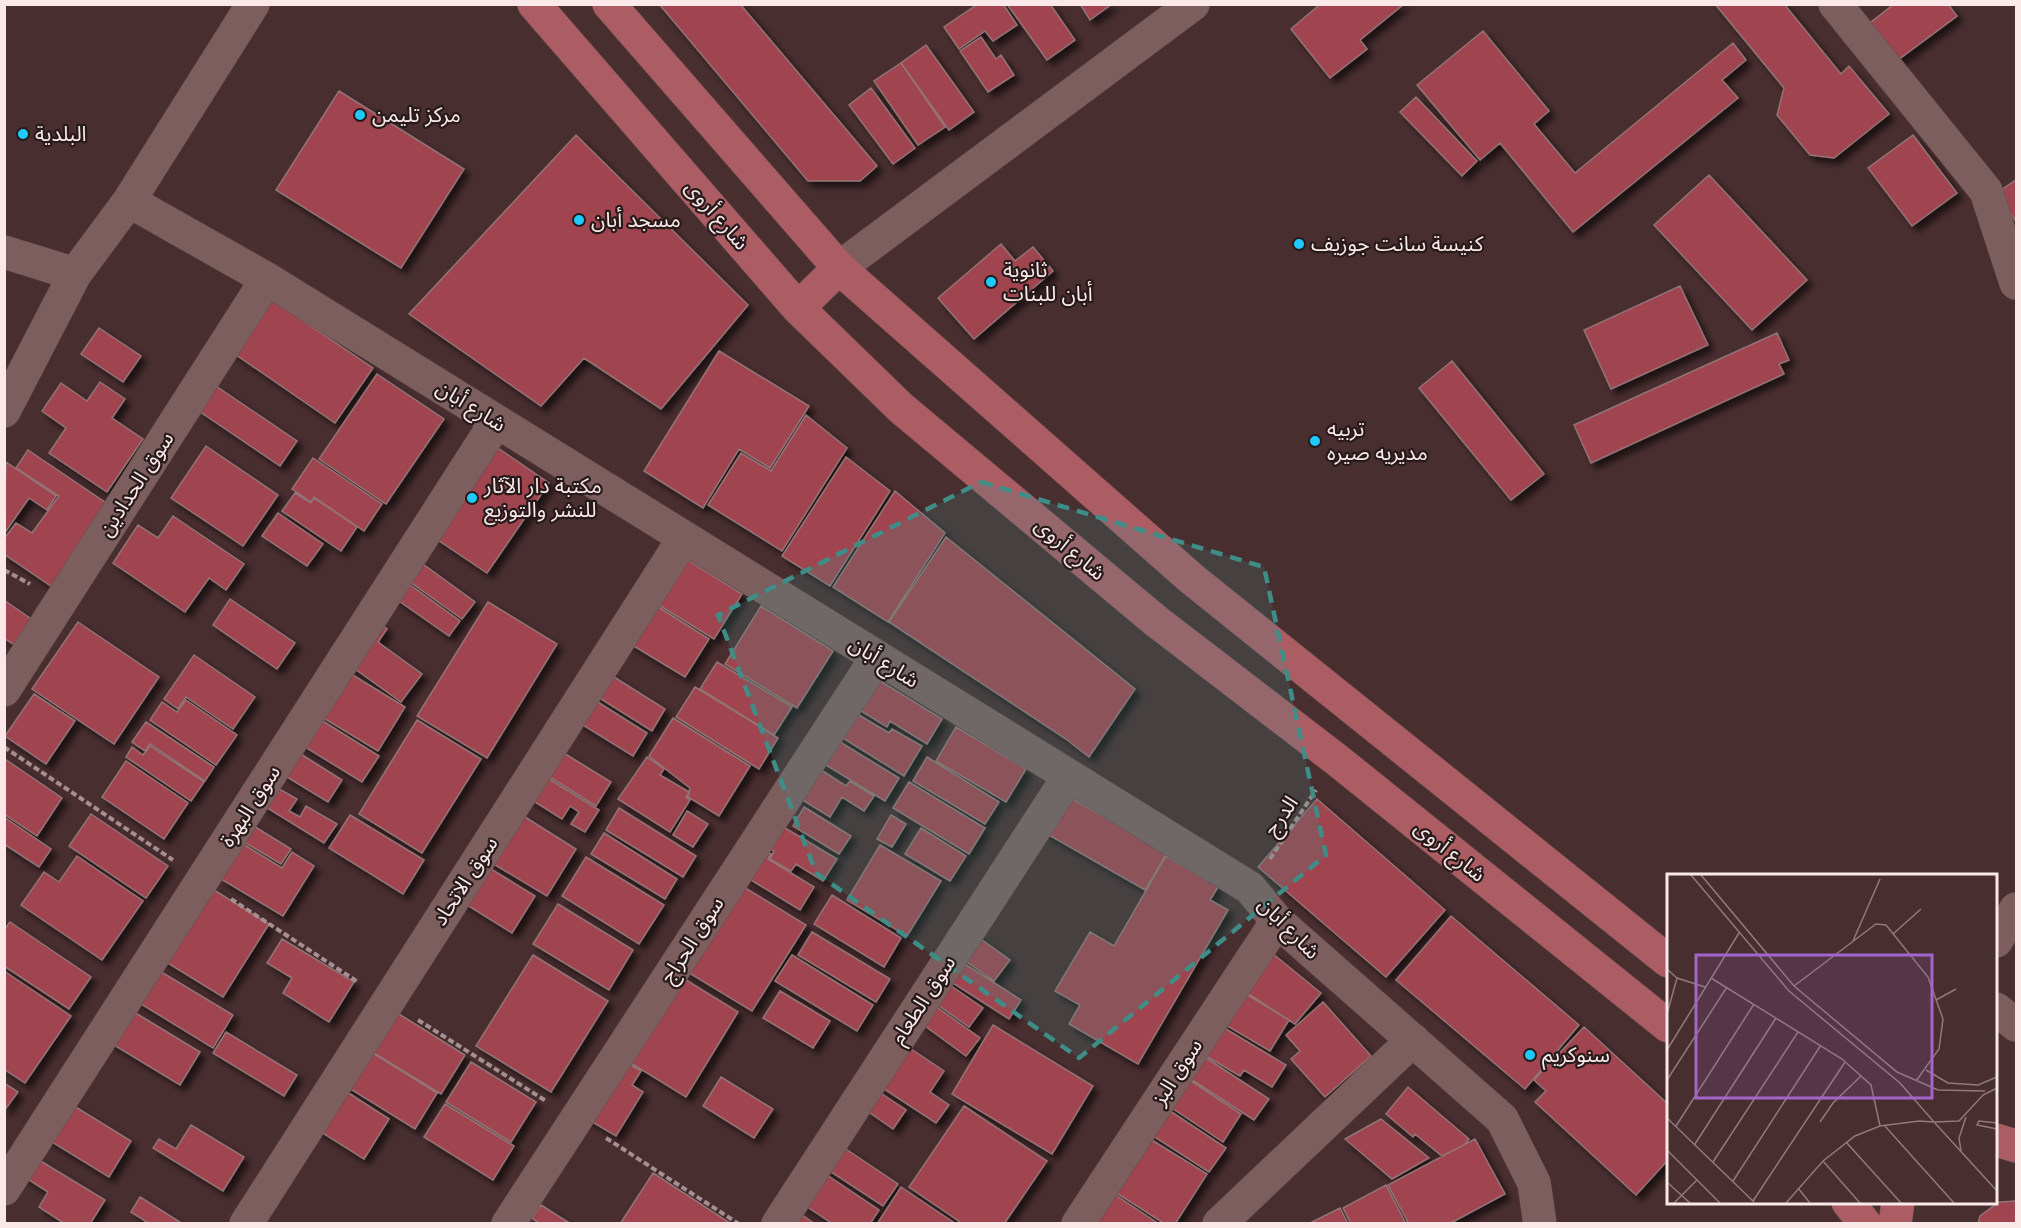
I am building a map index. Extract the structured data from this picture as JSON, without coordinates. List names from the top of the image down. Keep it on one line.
{"streets":{"main road":["شارع أروى"],"street":["شارع أبان","سوق الحدادين","سوق البهرة","سوق الاتحاد","سوق الحراج","سوق الطعام","سوق البز"],"path":["الدرج"]},"crossings":[["شارع أروى","الدرج"],["شارع أبان","سوق الحدادين"],["شارع أبان","سوق البهرة"],["شارع أبان","الدرج"],["شارع أبان","سوق الاتحاد"],["شارع أبان","سوق الحراج"],["شارع أبان","سوق الطعام"],["شارع أبان","سوق البز"]],"places":["مركز تليمن","البلدية","مسجد أبان","كنيسة سانت جوزيف","ثانوية أبان للبنات","تربيه مديريه صيره","مكتبة دار الآثار للنشر والتوزيع","سنوكريم"]}
